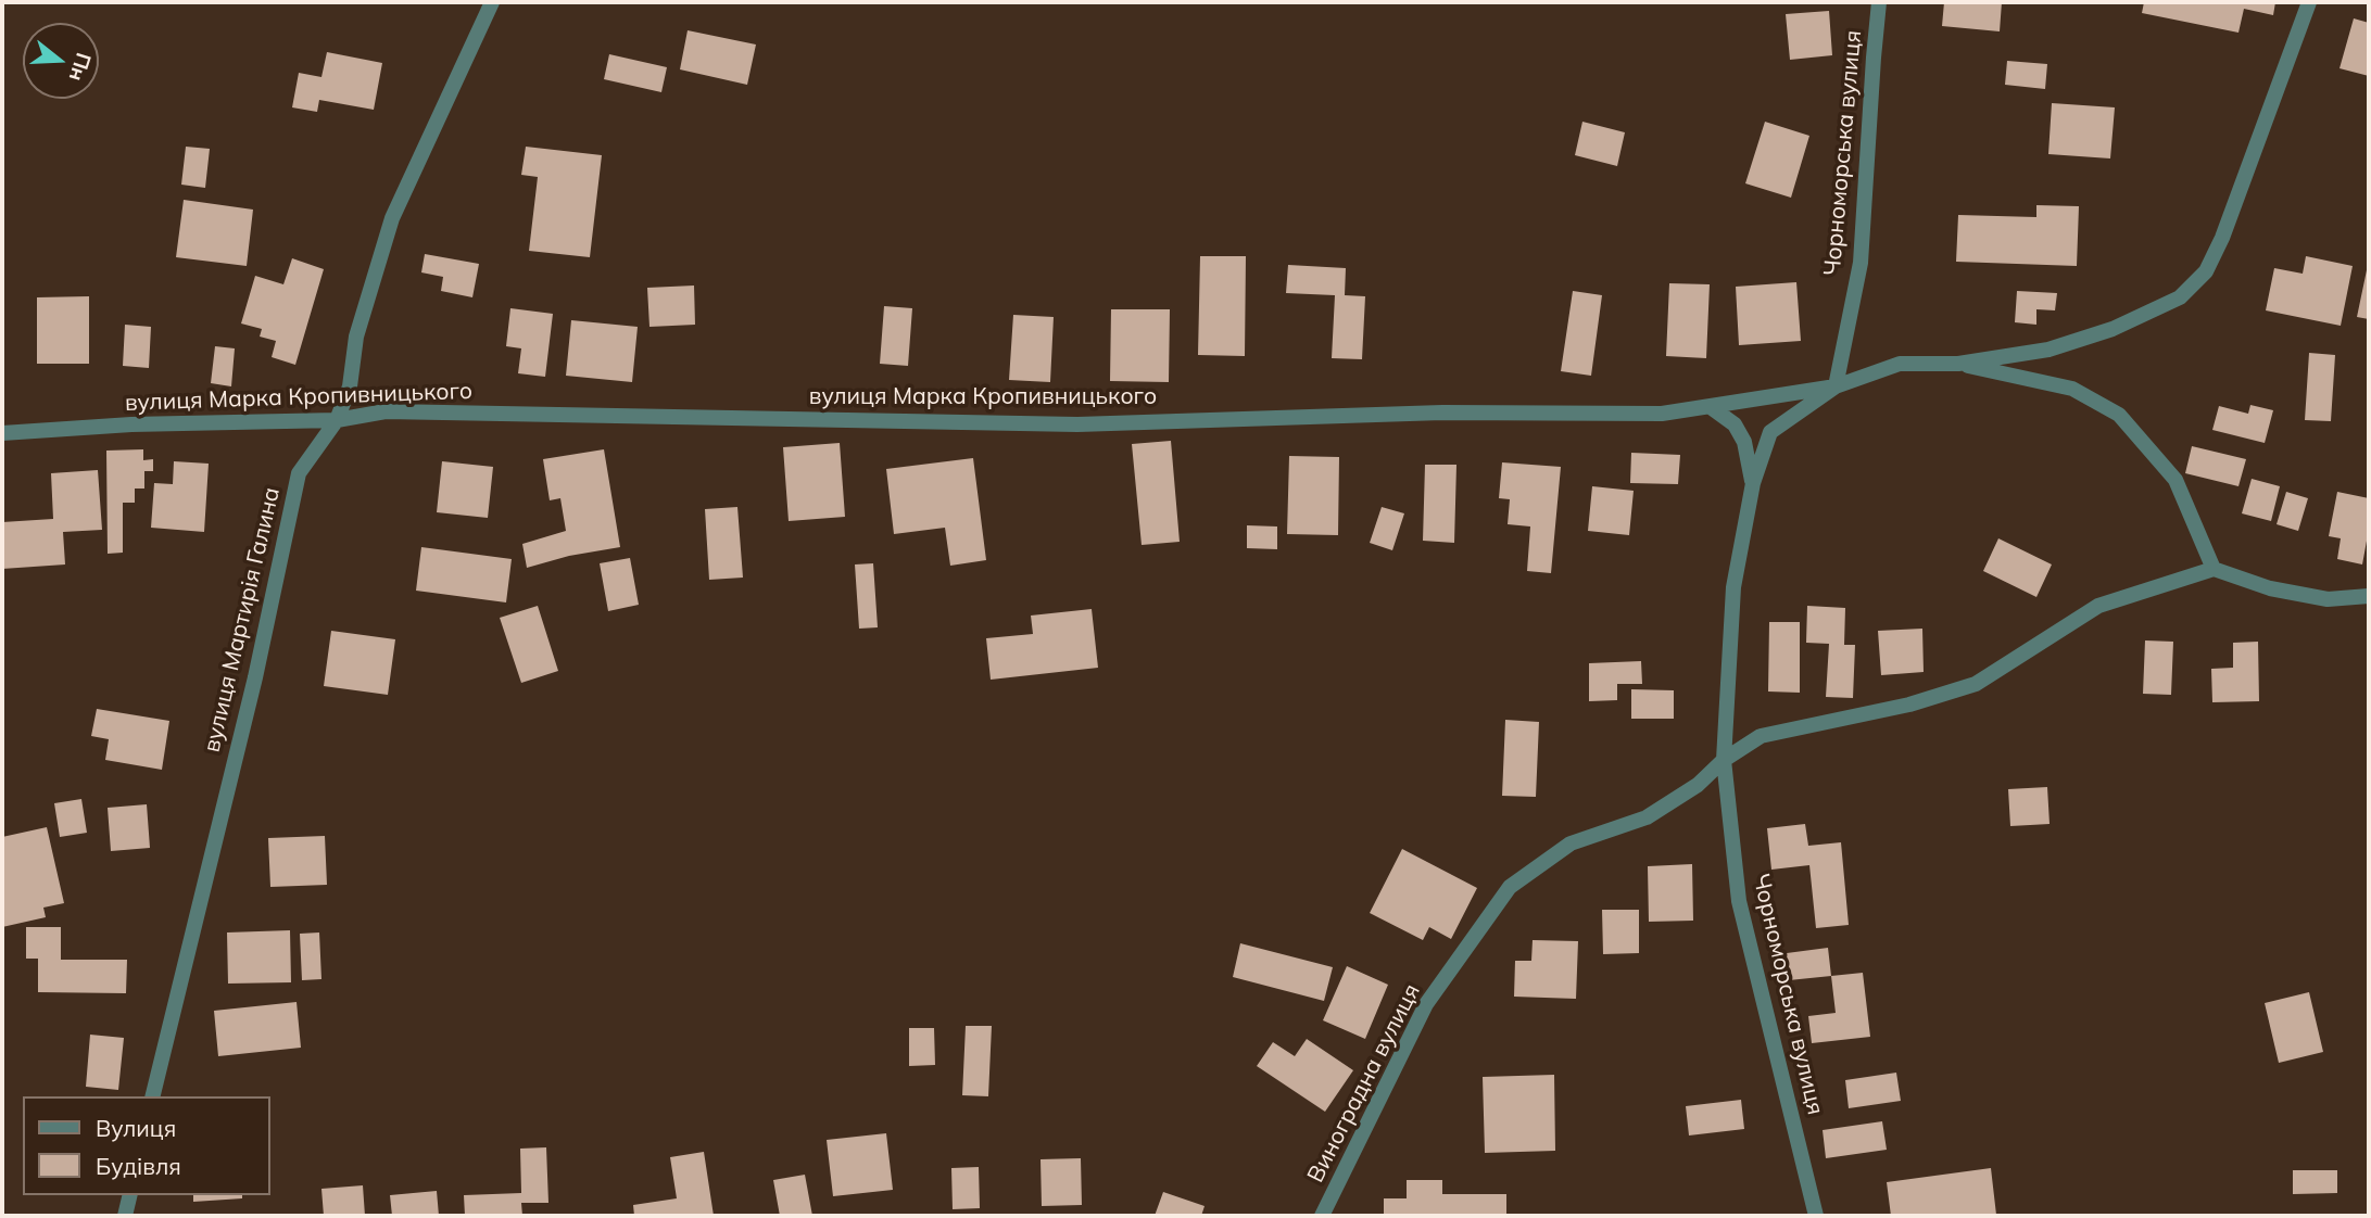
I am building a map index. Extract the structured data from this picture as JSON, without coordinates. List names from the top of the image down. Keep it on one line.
{"streets":{"street":["Чорноморська вулиця","вулиця Марка Кропивницького","вулиця Мартирія Галина","Виноградна вулиця"]},"crossings":[["Чорноморська вулиця","вулиця Марка Кропивницького"],["Чорноморська вулиця","Виноградна вулиця"],["вулиця Марка Кропивницького","вулиця Мартирія Галина"]],"legend":["Вулиця","Будівля"],"north":"right"}
